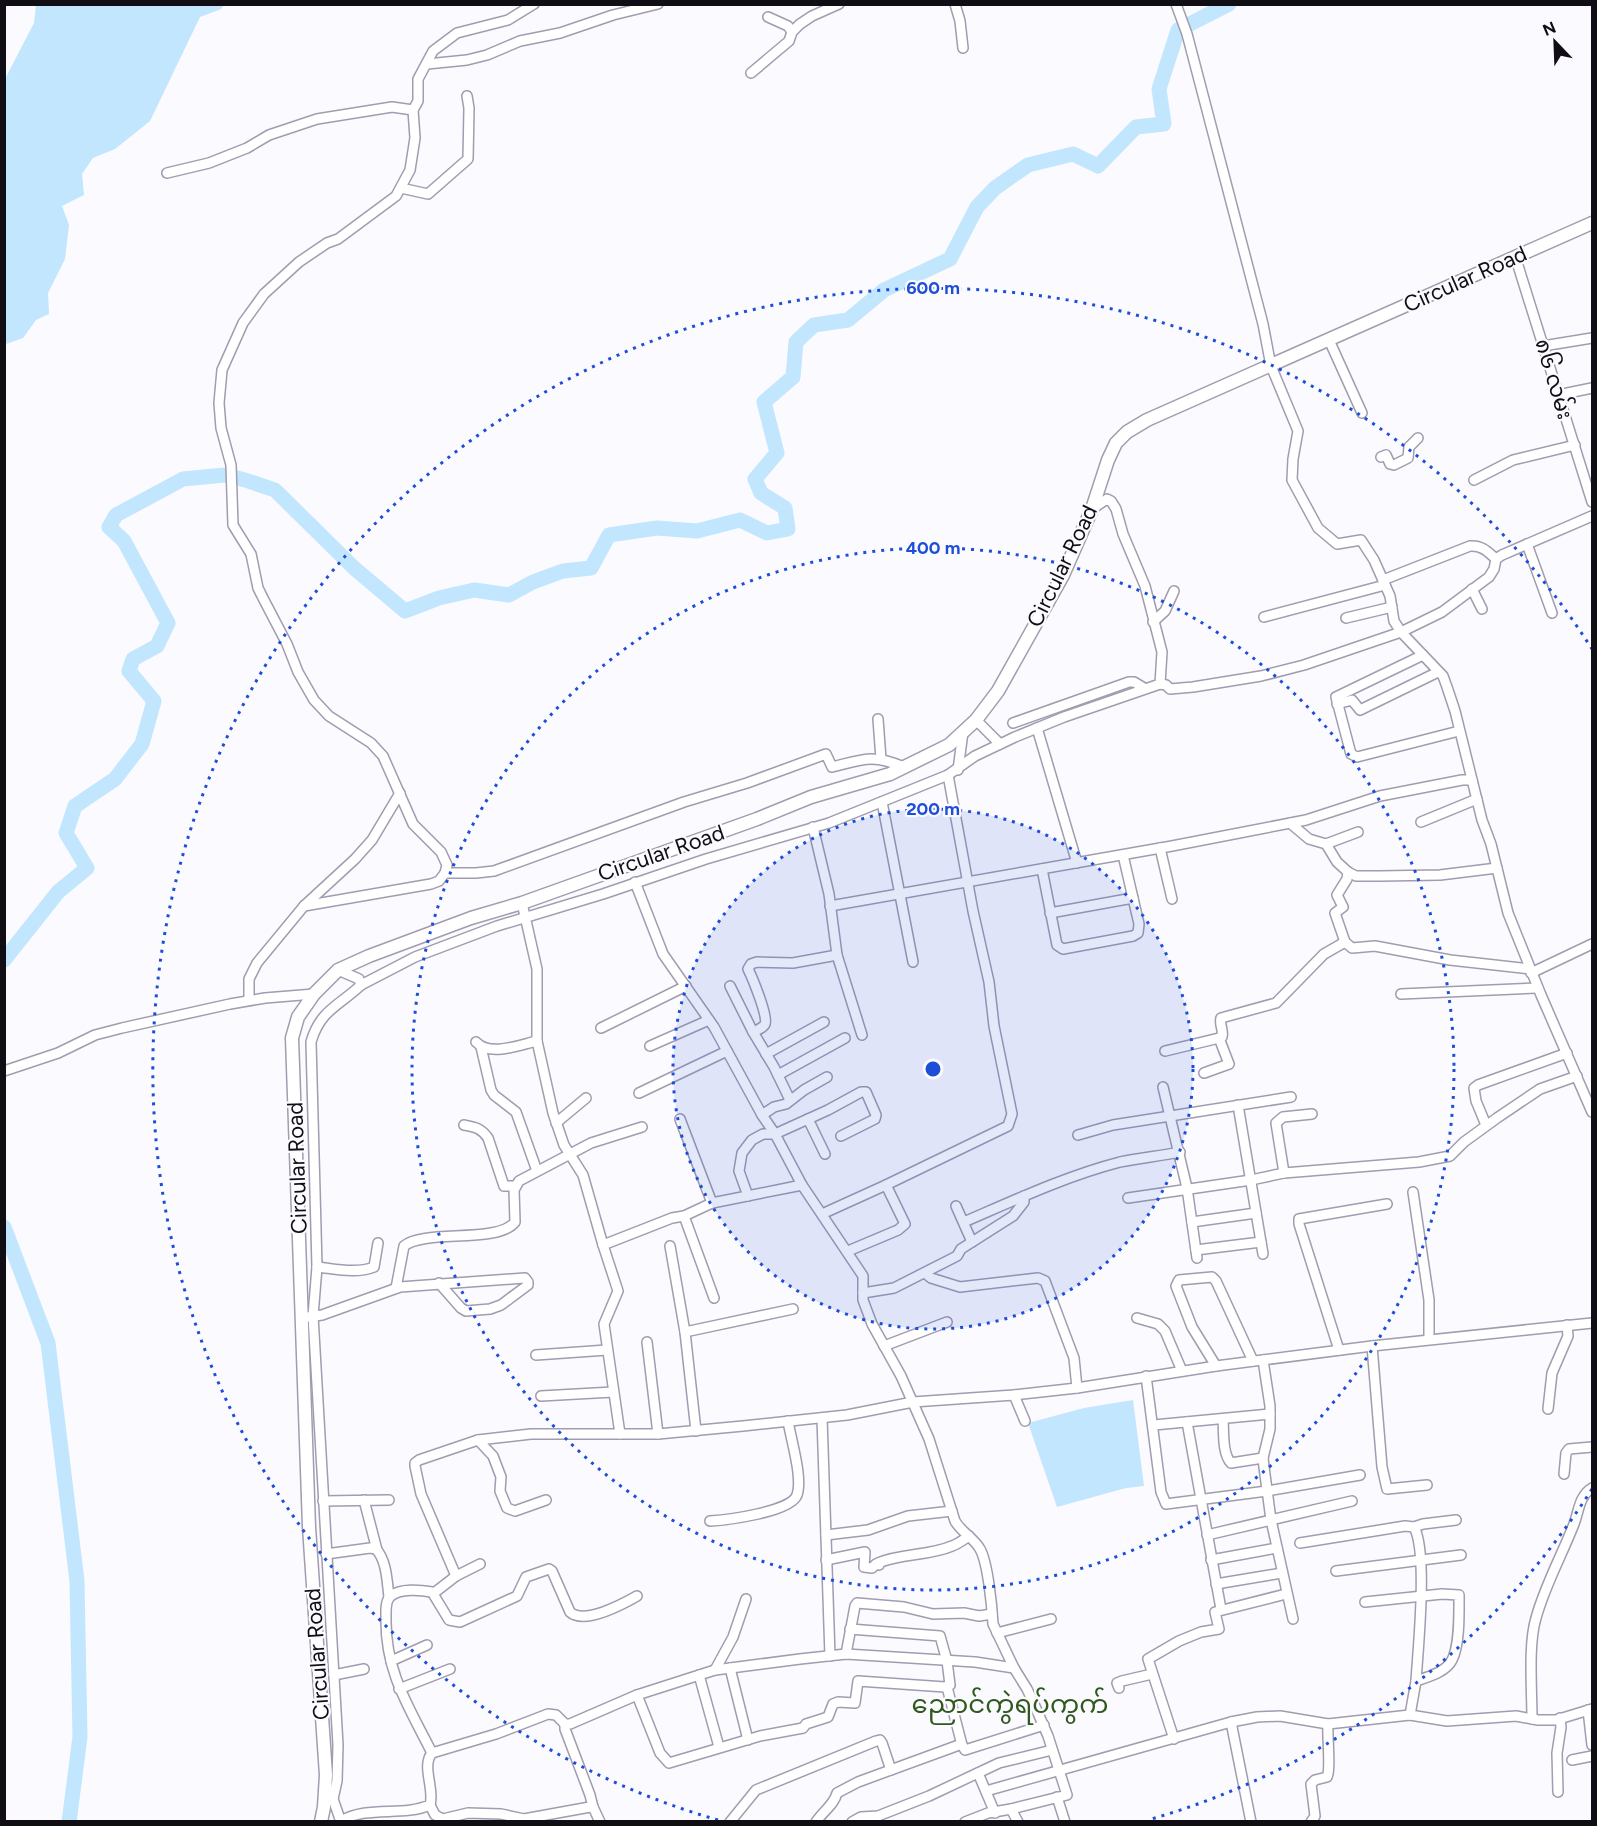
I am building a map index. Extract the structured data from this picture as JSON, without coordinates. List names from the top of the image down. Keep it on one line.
{"streets":{"main road":["Circular Road"],"street":["၈၆ လမ်း"]},"crossings":[["Circular Road","၈၆ လမ်း"]],"districts":["ညောင်ကွဲရပ်ကွက်"],"north":"top left","rings":["600 m","400 m","200 m"]}
